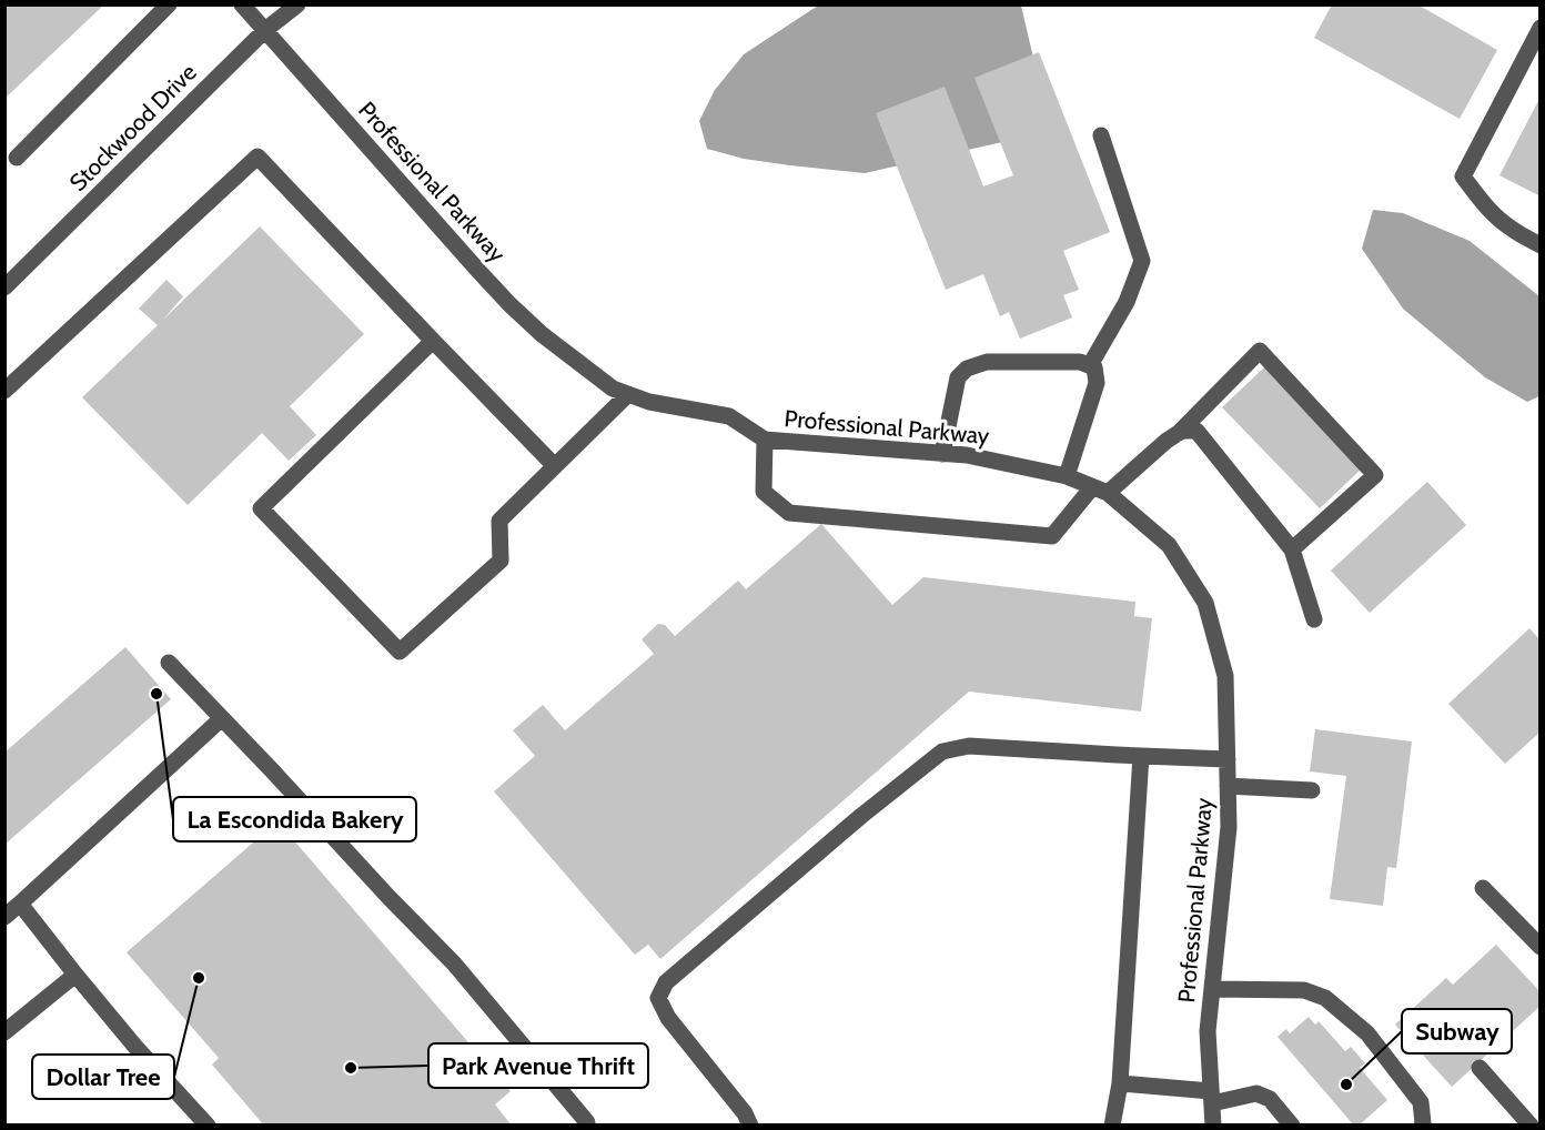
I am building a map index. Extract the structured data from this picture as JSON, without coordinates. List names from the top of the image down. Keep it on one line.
{"streets":{"street":["Stockwood Drive","Professional Parkway"]},"crossings":[["Stockwood Drive","Professional Parkway"]],"places":["La Escondida Bakery","Dollar Tree","Park Avenue Thrift","Subway"]}
